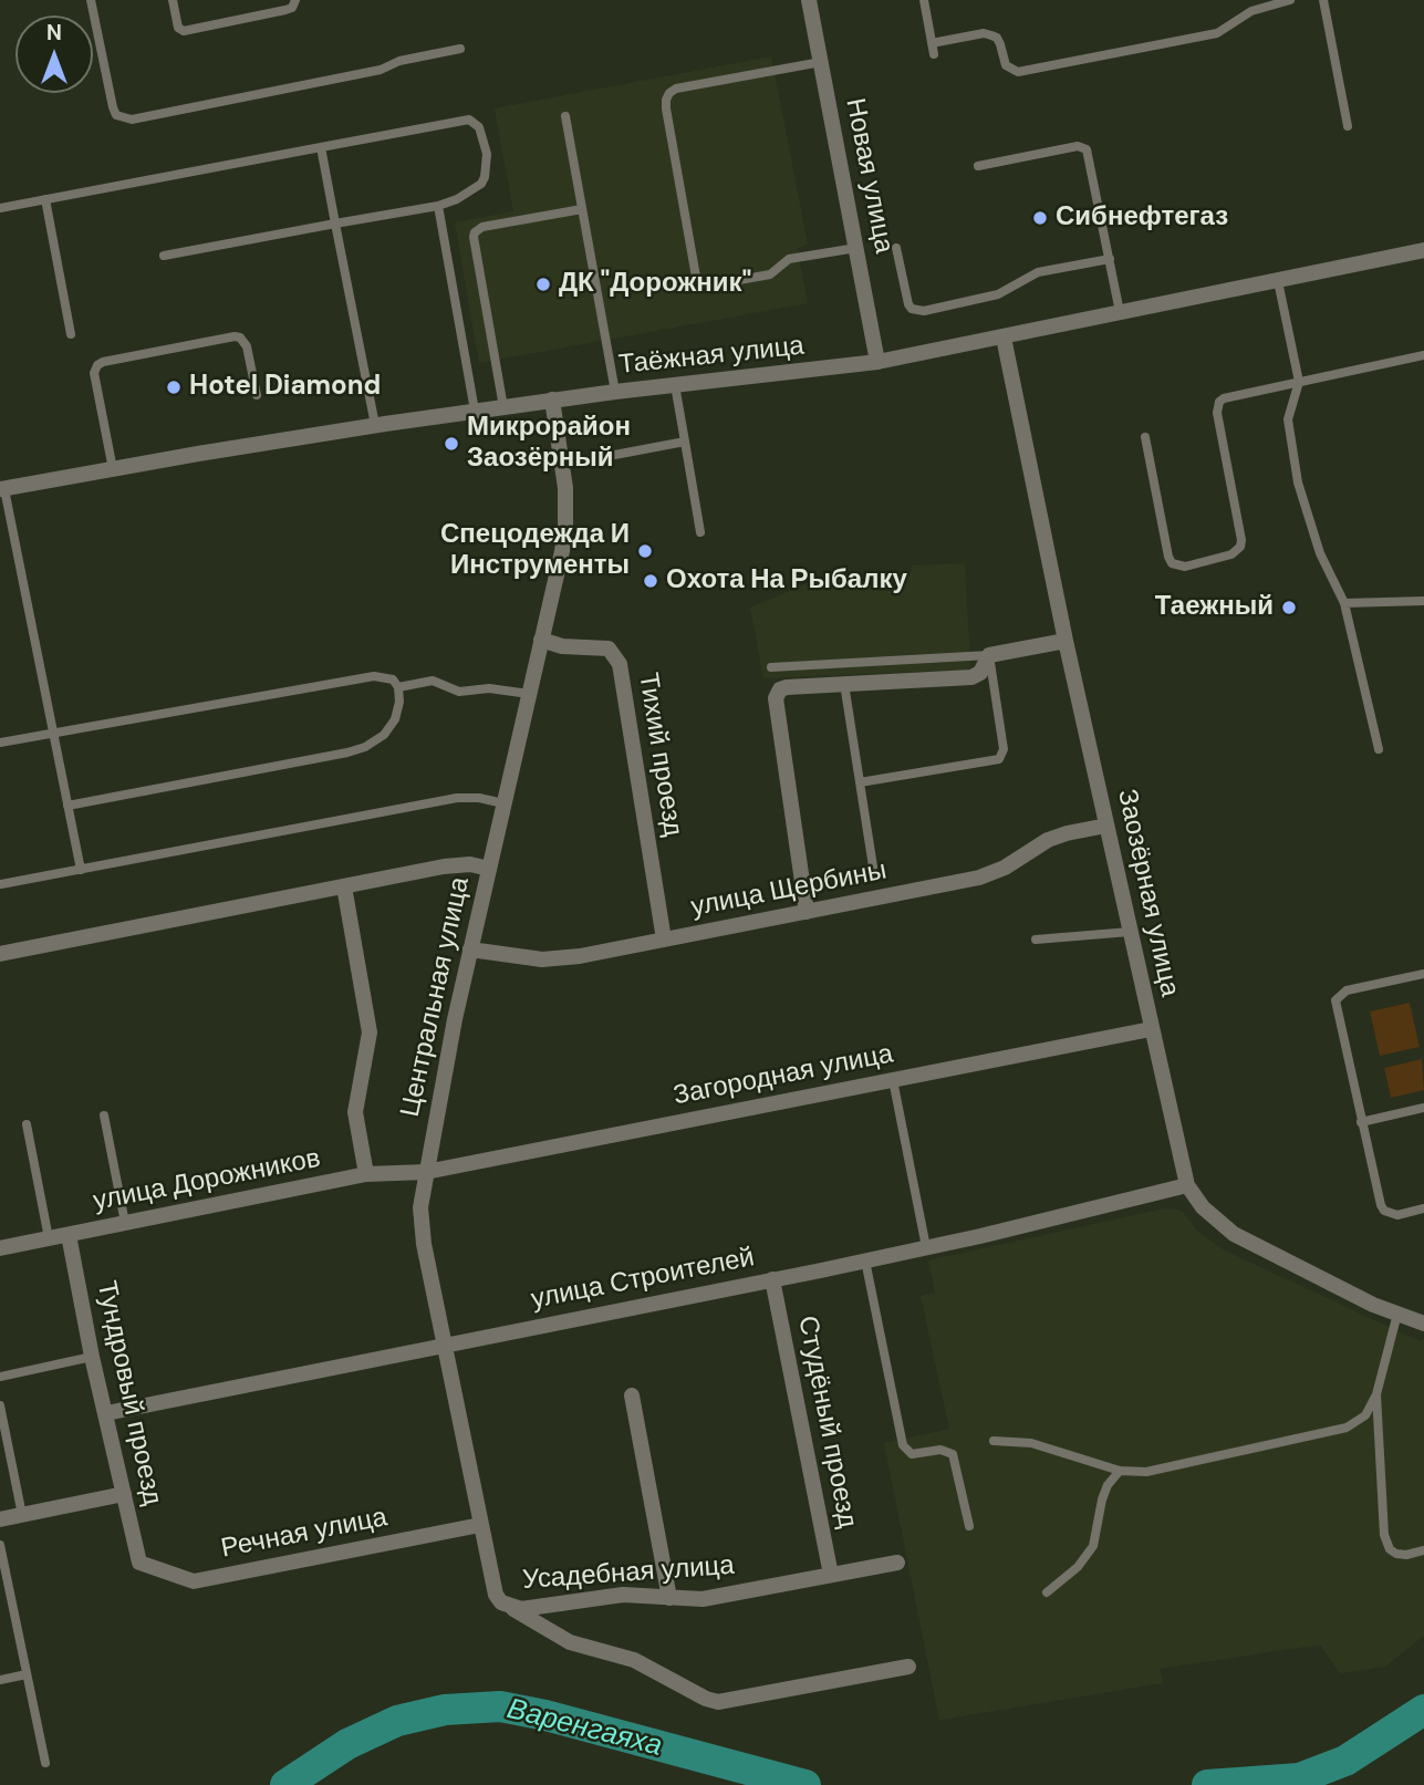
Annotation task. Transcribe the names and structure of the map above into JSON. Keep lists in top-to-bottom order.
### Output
{
  "streets": {
    "street": [
      "Новая улица",
      "Таёжная улица",
      "Тихий проезд",
      "улица Щербины",
      "Заозёрная улица",
      "Центральная улица",
      "Загородная улица",
      "улица Дорожников",
      "улица Строителей",
      "Тундровый проезд",
      "Студёный проезд",
      "Речная улица",
      "Усадебная улица"
    ]
  },
  "crossings": [
    ["Новая улица", "Таёжная улица"],
    ["Таёжная улица", "Заозёрная улица"],
    ["Таёжная улица", "Центральная улица"],
    ["Тихий проезд", "улица Щербины"],
    ["Тихий проезд", "Центральная улица"],
    ["улица Щербины", "Заозёрная улица"],
    ["улица Щербины", "Центральная улица"],
    ["Заозёрная улица", "Загородная улица"],
    ["Заозёрная улица", "улица Строителей"],
    ["Центральная улица", "Загородная улица"],
    ["Центральная улица", "улица Дорожников"],
    ["Центральная улица", "улица Строителей"],
    ["Центральная улица", "Речная улица"],
    ["Центральная улица", "Усадебная улица"],
    ["Загородная улица", "улица Дорожников"],
    ["улица Дорожников", "Тундровый проезд"],
    ["улица Строителей", "Тундровый проезд"],
    ["улица Строителей", "Студёный проезд"],
    ["Тундровый проезд", "Речная улица"],
    ["Студёный проезд", "Усадебная улица"]
  ],
  "water": ["Варенгаяха"],
  "places": [
    "Сибнефтегаз",
    "ДК \"Дорожник\"",
    "Hotel Diamond",
    "Микрорайон Заозёрный",
    "Спецодежда И Инструменты",
    "Охота На Рыбалку",
    "Таежный"
  ],
  "north": "top"
}
